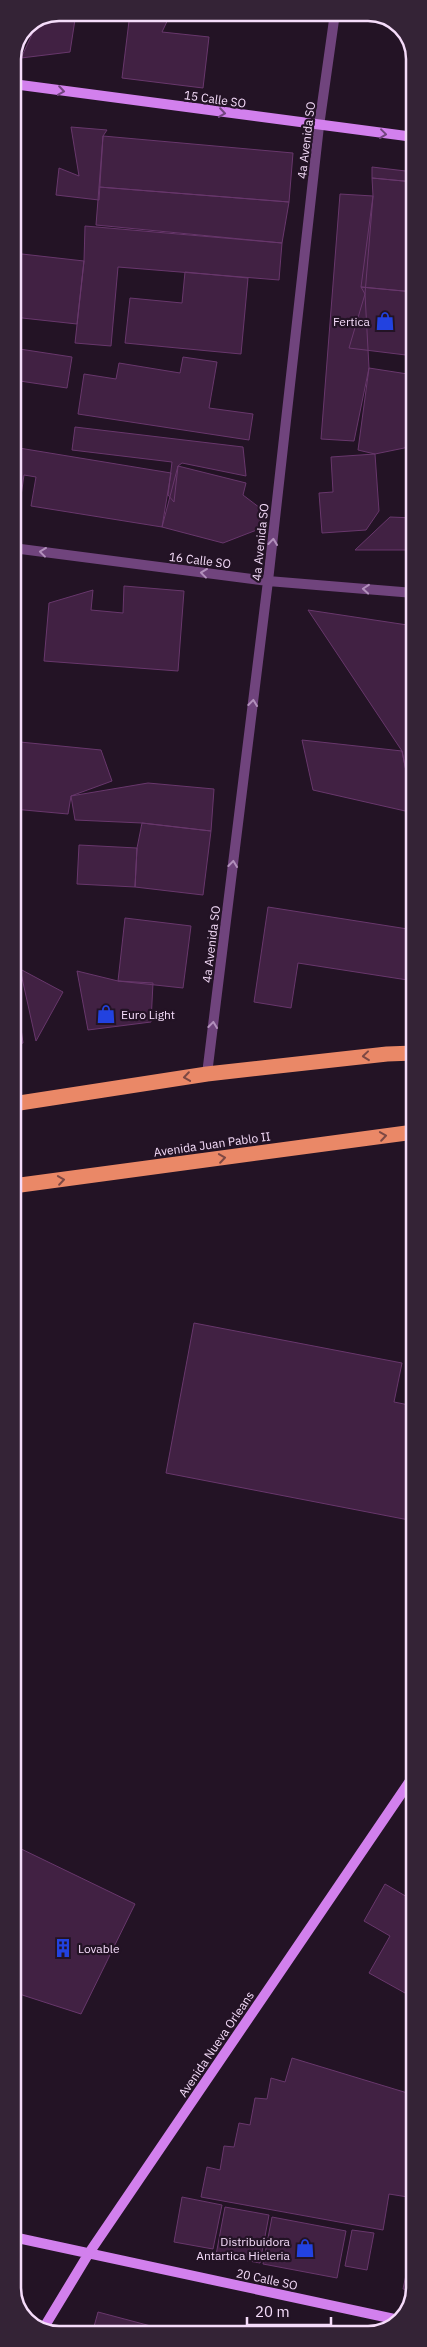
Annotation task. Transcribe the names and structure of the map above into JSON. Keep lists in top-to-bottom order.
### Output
{
  "streets": {
    "highway": ["Avenida Juan Pablo II"],
    "street": [
      "15 Calle SO",
      "4a Avenida SO",
      "16 Calle SO",
      "Avenida Nueva Orleans",
      "20 Calle SO"
    ]
  },
  "crossings": [
    ["15 Calle SO", "4a Avenida SO"],
    ["4a Avenida SO", "16 Calle SO"],
    ["Avenida Nueva Orleans", "20 Calle SO"]
  ],
  "one_way": ["15 Calle SO", "4a Avenida SO", "16 Calle SO"],
  "places": {
    "shop": ["Fertica", "Euro Light", "Distribuidora Antartica Hieleria"],
    "building": ["Lovable"]
  },
  "scale_bar": "20 m"
}
